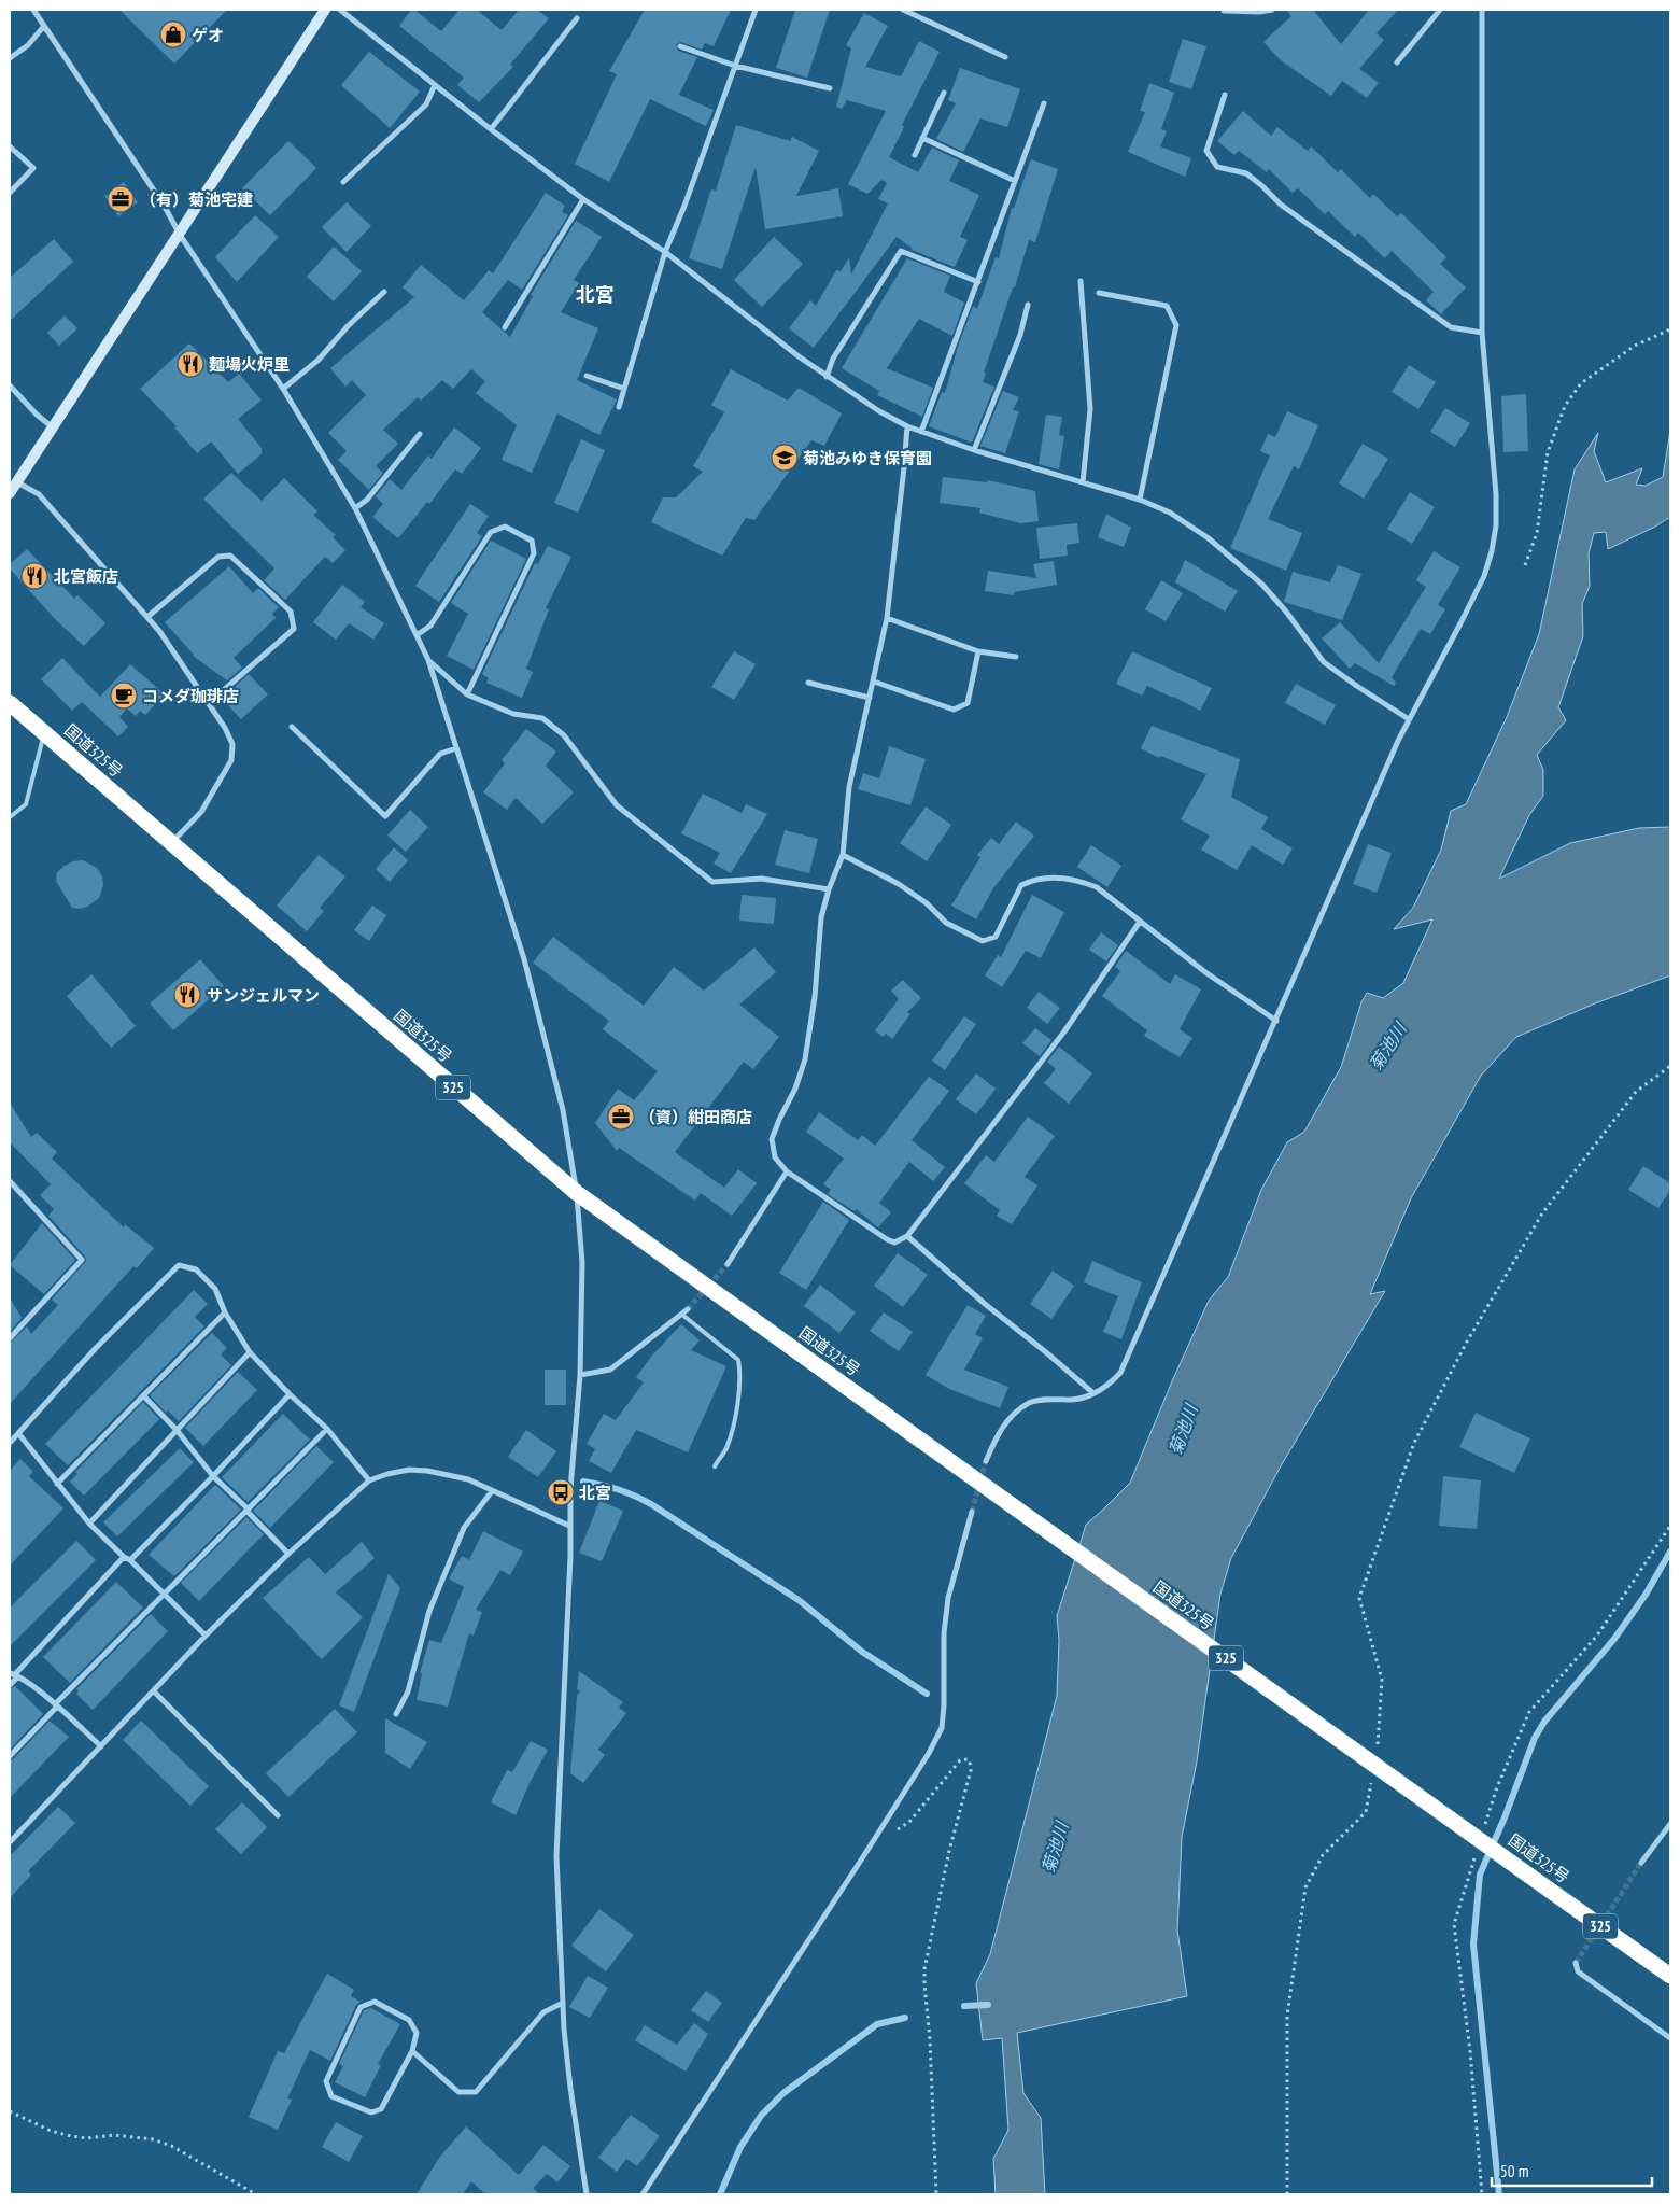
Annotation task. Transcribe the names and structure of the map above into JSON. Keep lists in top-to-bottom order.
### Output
{
  "streets": {
    "highway": ["国道325号", "325"]
  },
  "districts": ["北宮"],
  "water": ["菊池川"],
  "places": {
    "shop": ["ゲオ"],
    "office": ["（有）菊池宅建", "（資）紺田商店"],
    "restaurant": ["麺場火炉里", "北宮飯店", "サンジェルマン"],
    "school or university": ["菊池みゆき保育園"],
    "cafe": ["コメダ珈琲店"],
    "bus stop": ["北宮"]
  },
  "scale_bar": "50 m"
}
